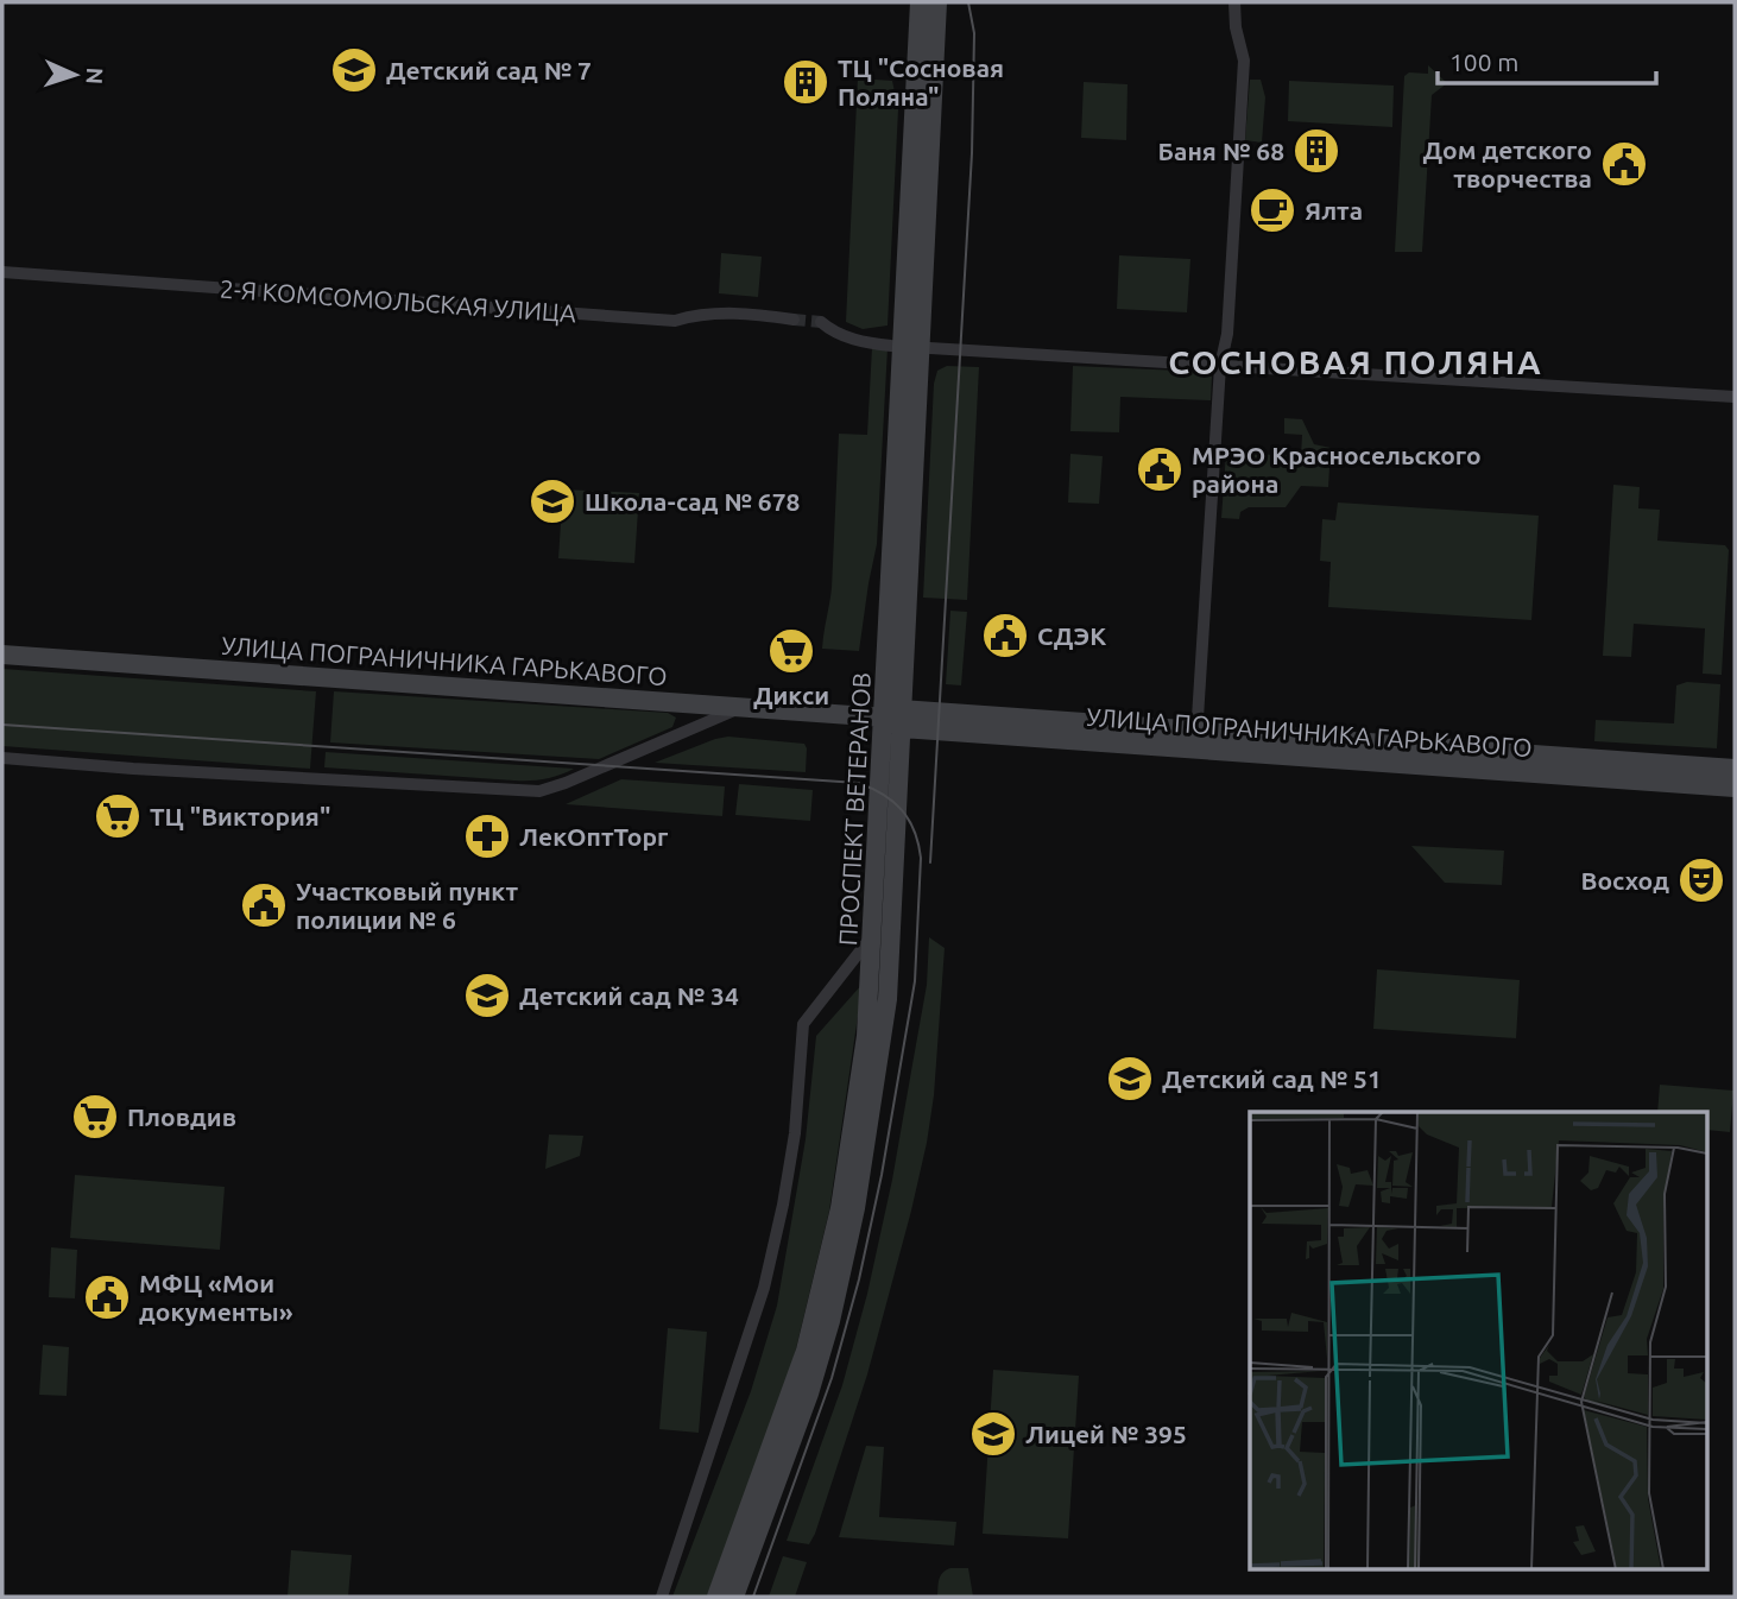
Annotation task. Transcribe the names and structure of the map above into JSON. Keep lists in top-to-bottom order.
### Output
{
  "streets": {
    "main road": ["УЛИЦА ПОГРАНИЧНИКА ГАРЬКАВОГО", "ПРОСПЕКТ ВЕТЕРАНОВ"],
    "street": ["2-Я КОМСОМОЛЬСКАЯ УЛИЦА"]
  },
  "crossings": [
    ["УЛИЦА ПОГРАНИЧНИКА ГАРЬКАВОГО", "ПРОСПЕКТ ВЕТЕРАНОВ"]
  ],
  "districts": ["СОСНОВАЯ ПОЛЯНА"],
  "places": {
    "school or university": [
      "Детский сад № 7",
      "Школа-сад № 678",
      "Детский сад № 34",
      "Детский сад № 51",
      "Лицей № 395"
    ],
    "building": ["ТЦ \"Сосновая Поляна\"", "Баня № 68"],
    "public building": [
      "Дом детского творчества",
      "МРЭО Красносельского района",
      "СДЭК",
      "Участковый пункт полиции № 6",
      "МФЦ «Мои документы»"
    ],
    "cafe": ["Ялта"],
    "supermarket": ["Дикси", "ТЦ \"Виктория\"", "Пловдив"],
    "pharmacy": ["ЛекОптТорг"],
    "theatre": ["Восход"]
  },
  "scale_bar": "100 m",
  "north": "right"
}
